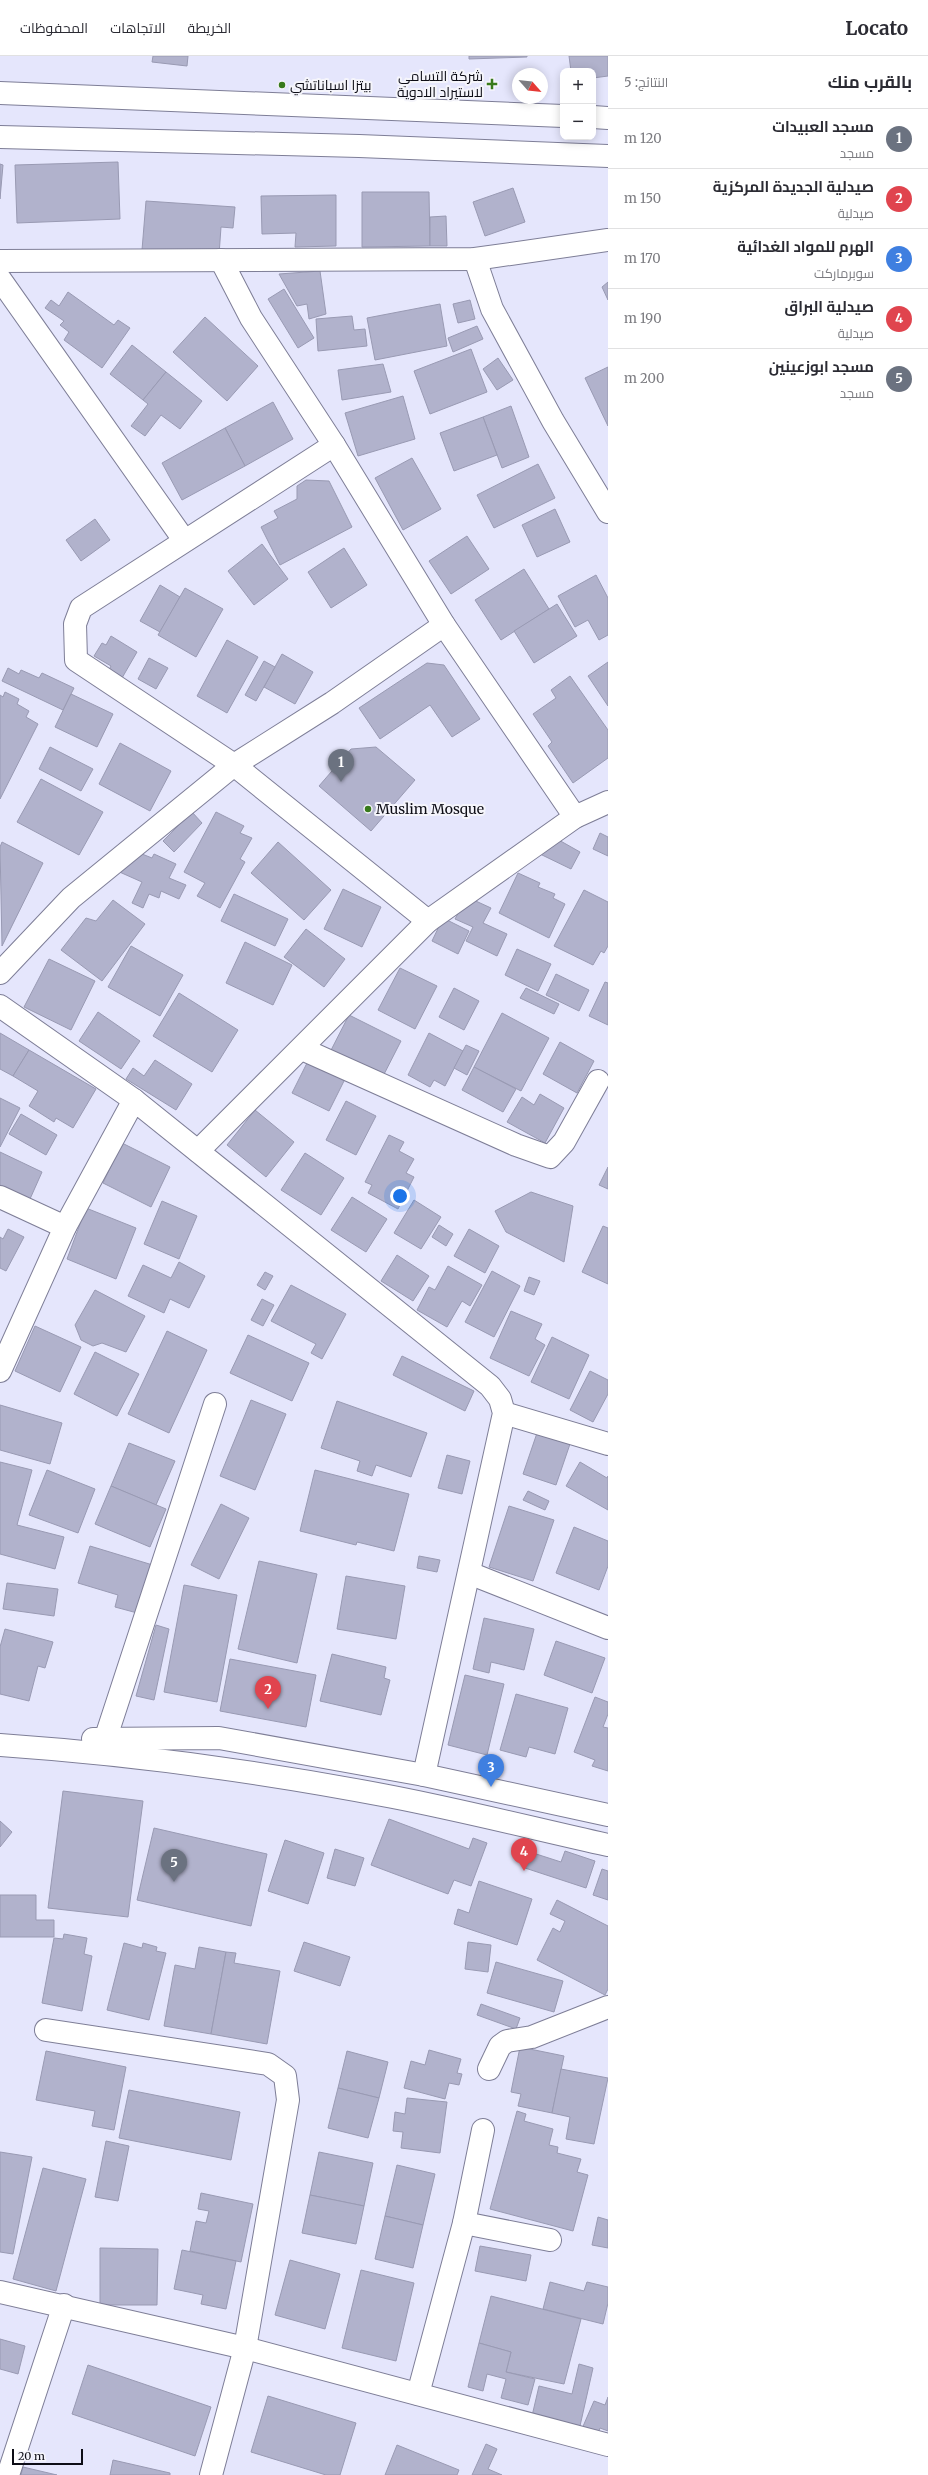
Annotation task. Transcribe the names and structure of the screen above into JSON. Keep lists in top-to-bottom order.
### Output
{
  "places": {
    "health": ["شركة التسامي لاستيراد الادوية"],
    "other": ["بيتزا اسباناتشي", "Muslim Mosque"]
  },
  "scale_bar": "20 m",
  "north": "bottom right",
  "page": {
    "header": "Locato",
    "nav": ["الخريطة", "الاتجاهات", "المحفوظات"],
    "heading": ["بالقرب منك", "النتائج: 5"],
    "map_buttons": ["+", "−"],
    "list": [
      {
        "mark": "1",
        "name": "مسجد العبيدات",
        "note": "مسجد",
        "value": "120 m"
      },
      {
        "mark": "2",
        "name": "صيدلية الجديدة المركزية",
        "note": "صيدلية",
        "value": "150 m"
      },
      {
        "mark": "3",
        "name": "الهرم للمواد الغدائية",
        "note": "سوبرماركت",
        "value": "170 m"
      },
      {
        "mark": "4",
        "name": "صيدلية البراق",
        "note": "صيدلية",
        "value": "190 m"
      },
      {
        "mark": "5",
        "name": "مسجد ابوزعينين",
        "note": "مسجد",
        "value": "200 m"
      }
    ],
    "pins": [
      "1",
      "2",
      "3",
      "4",
      "5"
    ],
    "scale": "20 m"
  }
}
